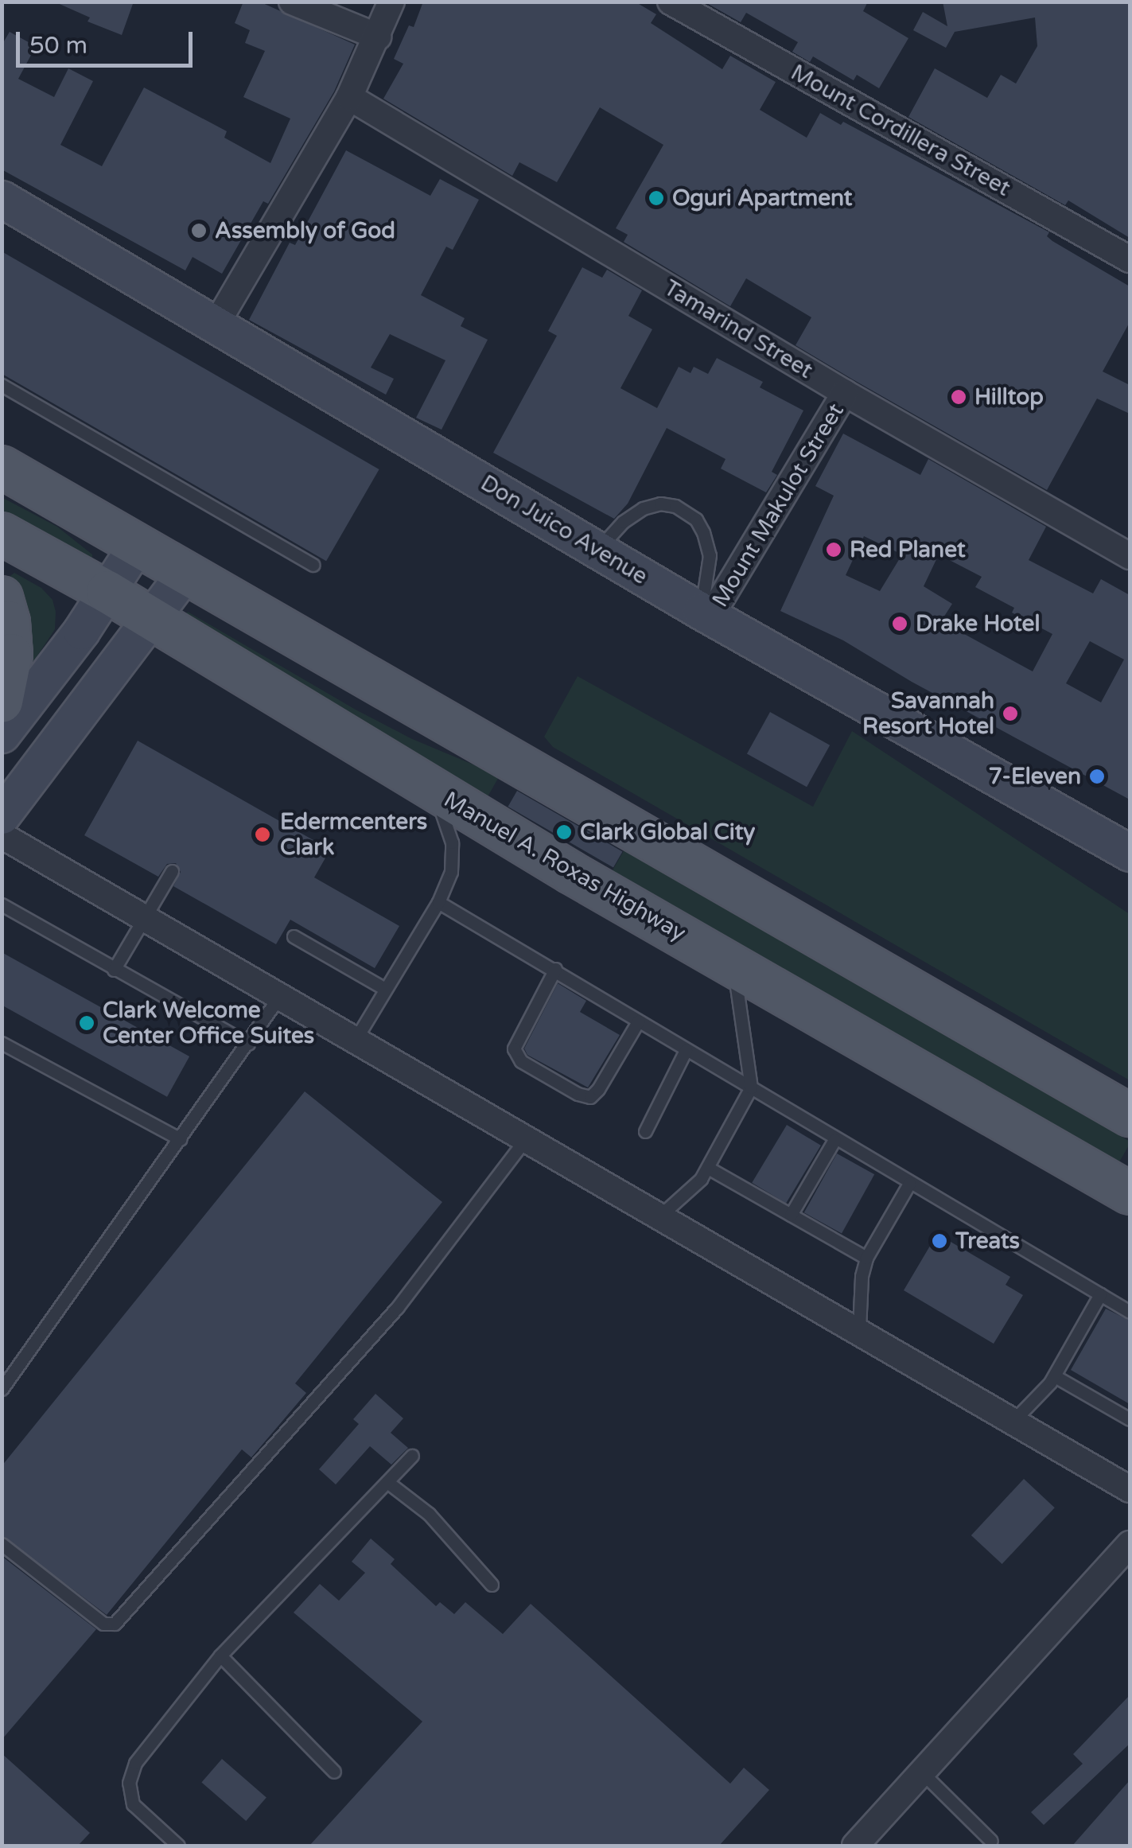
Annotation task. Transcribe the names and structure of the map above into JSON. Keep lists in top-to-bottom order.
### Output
{
  "streets": {
    "main road": ["Don Juico Avenue", "Manuel A. Roxas Highway"],
    "street": ["Mount Cordillera Street", "Tamarind Street", "Mount Makulot Street"]
  },
  "crossings": [
    ["Tamarind Street", "Mount Makulot Street"],
    ["Mount Makulot Street", "Don Juico Avenue"]
  ],
  "places": [
    "Oguri Apartment",
    "Assembly of God",
    "Hilltop",
    "Red Planet",
    "Drake Hotel",
    "Savannah Resort Hotel",
    "7-Eleven",
    "Clark Global City",
    "Edermcenters Clark",
    "Clark Welcome Center Office Suites",
    "Treats"
  ],
  "scale_bar": "50 m"
}
